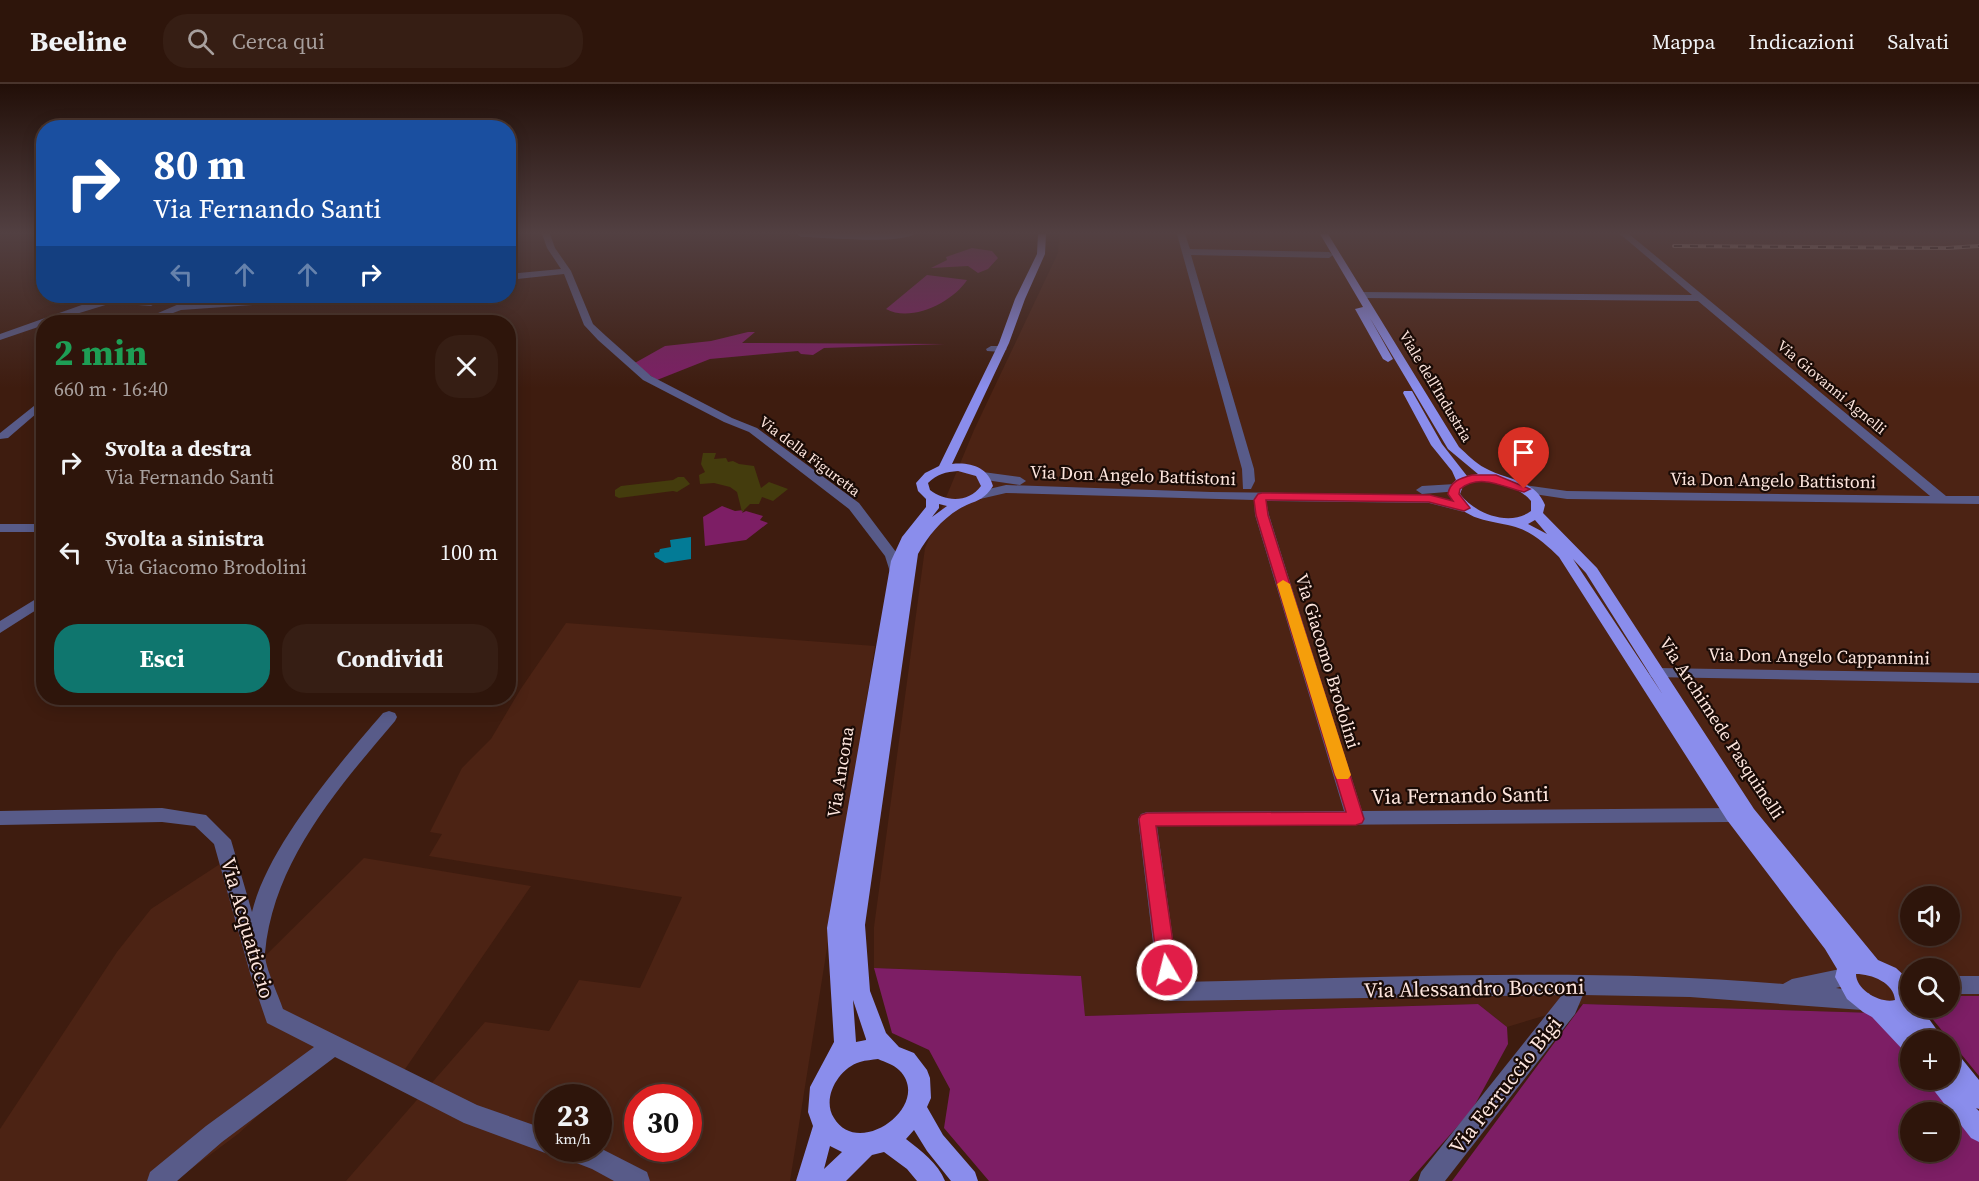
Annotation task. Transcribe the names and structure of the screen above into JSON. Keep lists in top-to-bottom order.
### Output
{
  "streets": {
    "main road": [
      "Viale dell'Industria",
      "Via Don Angelo Battistoni",
      "Via Archimede Pasquinelli",
      "Via Ancona"
    ],
    "street": [
      "Via Giovanni Agnelli",
      "Via della Figuretta",
      "Via Don Angelo Cappannini",
      "Via Giacomo Brodolini",
      "Via Fernando Santi",
      "Via Acquaticcio",
      "Via Alessandro Bocconi",
      "Via Ferruccio Bigi"
    ]
  },
  "crossings": [
    ["Viale dell'Industria", "Via Don Angelo Battistoni"],
    ["Via Giovanni Agnelli", "Via Don Angelo Battistoni"],
    ["Via della Figuretta", "Via Ancona"],
    ["Via Don Angelo Battistoni", "Via Giacomo Brodolini"],
    ["Via Don Angelo Battistoni", "Via Archimede Pasquinelli"],
    ["Via Don Angelo Battistoni", "Via Ancona"],
    ["Via Don Angelo Cappannini", "Via Archimede Pasquinelli"],
    ["Via Giacomo Brodolini", "Via Fernando Santi"],
    ["Via Archimede Pasquinelli", "Via Fernando Santi"],
    ["Via Archimede Pasquinelli", "Via Alessandro Bocconi"],
    ["Via Fernando Santi", "Via Alessandro Bocconi"],
    ["Via Alessandro Bocconi", "Via Ferruccio Bigi"]
  ],
  "page": {
    "header": "Beeline",
    "search": "Cerca qui",
    "nav": ["Mappa", "Indicazioni", "Salvati"],
    "turn": ["80 m", "Via Fernando Santi"],
    "heading": ["2 min", "660 m · 16:40"],
    "list": [
      {
        "name": "Svolta a destra",
        "note": "Via Fernando Santi",
        "value": "80 m"
      },
      {
        "name": "Svolta a sinistra",
        "note": "Via Giacomo Brodolini",
        "value": "100 m"
      }
    ],
    "buttons": ["Esci", "Condividi"],
    "map_buttons": ["+", "−"],
    "speed": "23 km/h",
    "limit": "30"
  }
}
